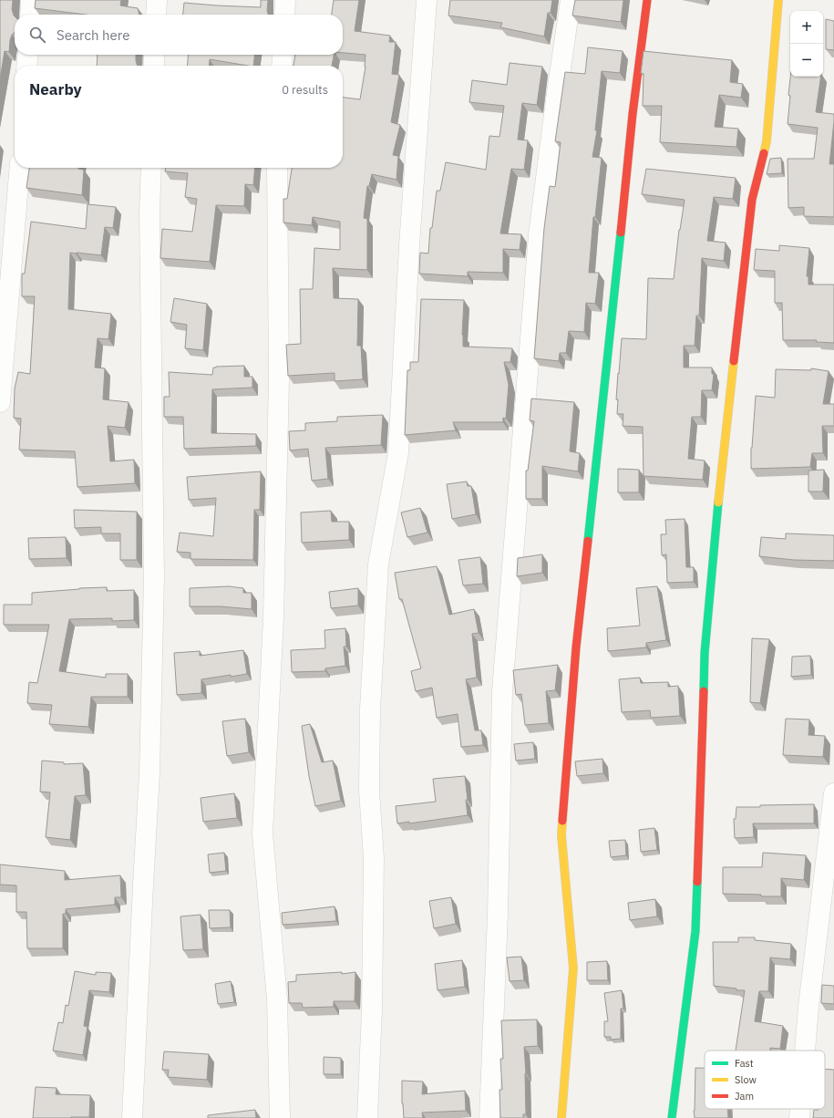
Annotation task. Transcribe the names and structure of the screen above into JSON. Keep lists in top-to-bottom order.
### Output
{
  "legend": ["Fast", "Slow", "Jam"],
  "page": {
    "map_buttons": ["+", "−"],
    "search": "Search here",
    "heading": ["Nearby", "0 results"]
  }
}
